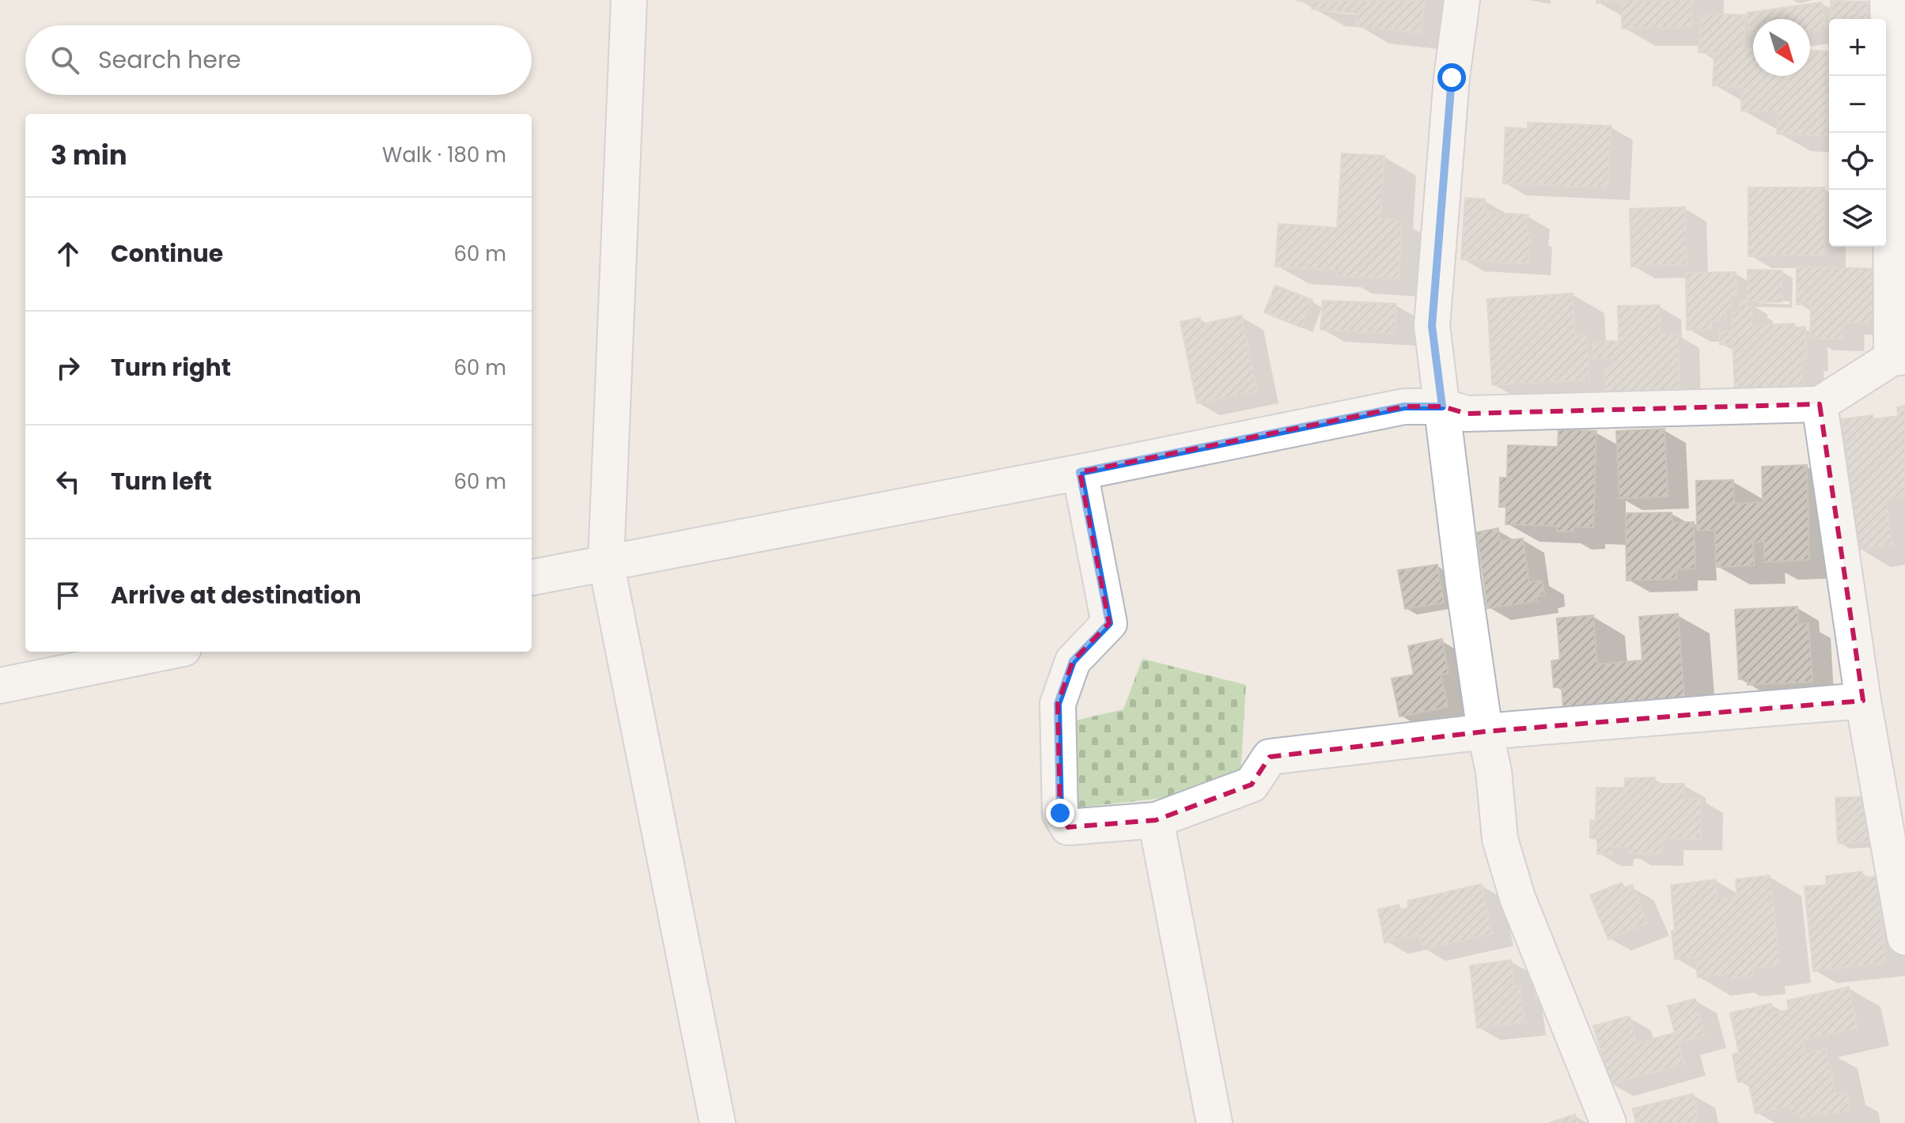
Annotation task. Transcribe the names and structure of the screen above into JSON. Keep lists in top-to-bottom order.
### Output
{
  "north": "bottom right",
  "page": {
    "map_buttons": ["+", "−"],
    "search": "Search here",
    "heading": ["3 min", "Walk · 180 m"],
    "list": [
      ["Continue", "60 m"],
      ["Turn right", "60 m"],
      ["Turn left", "60 m"],
      "Arrive at destination"
    ]
  }
}
